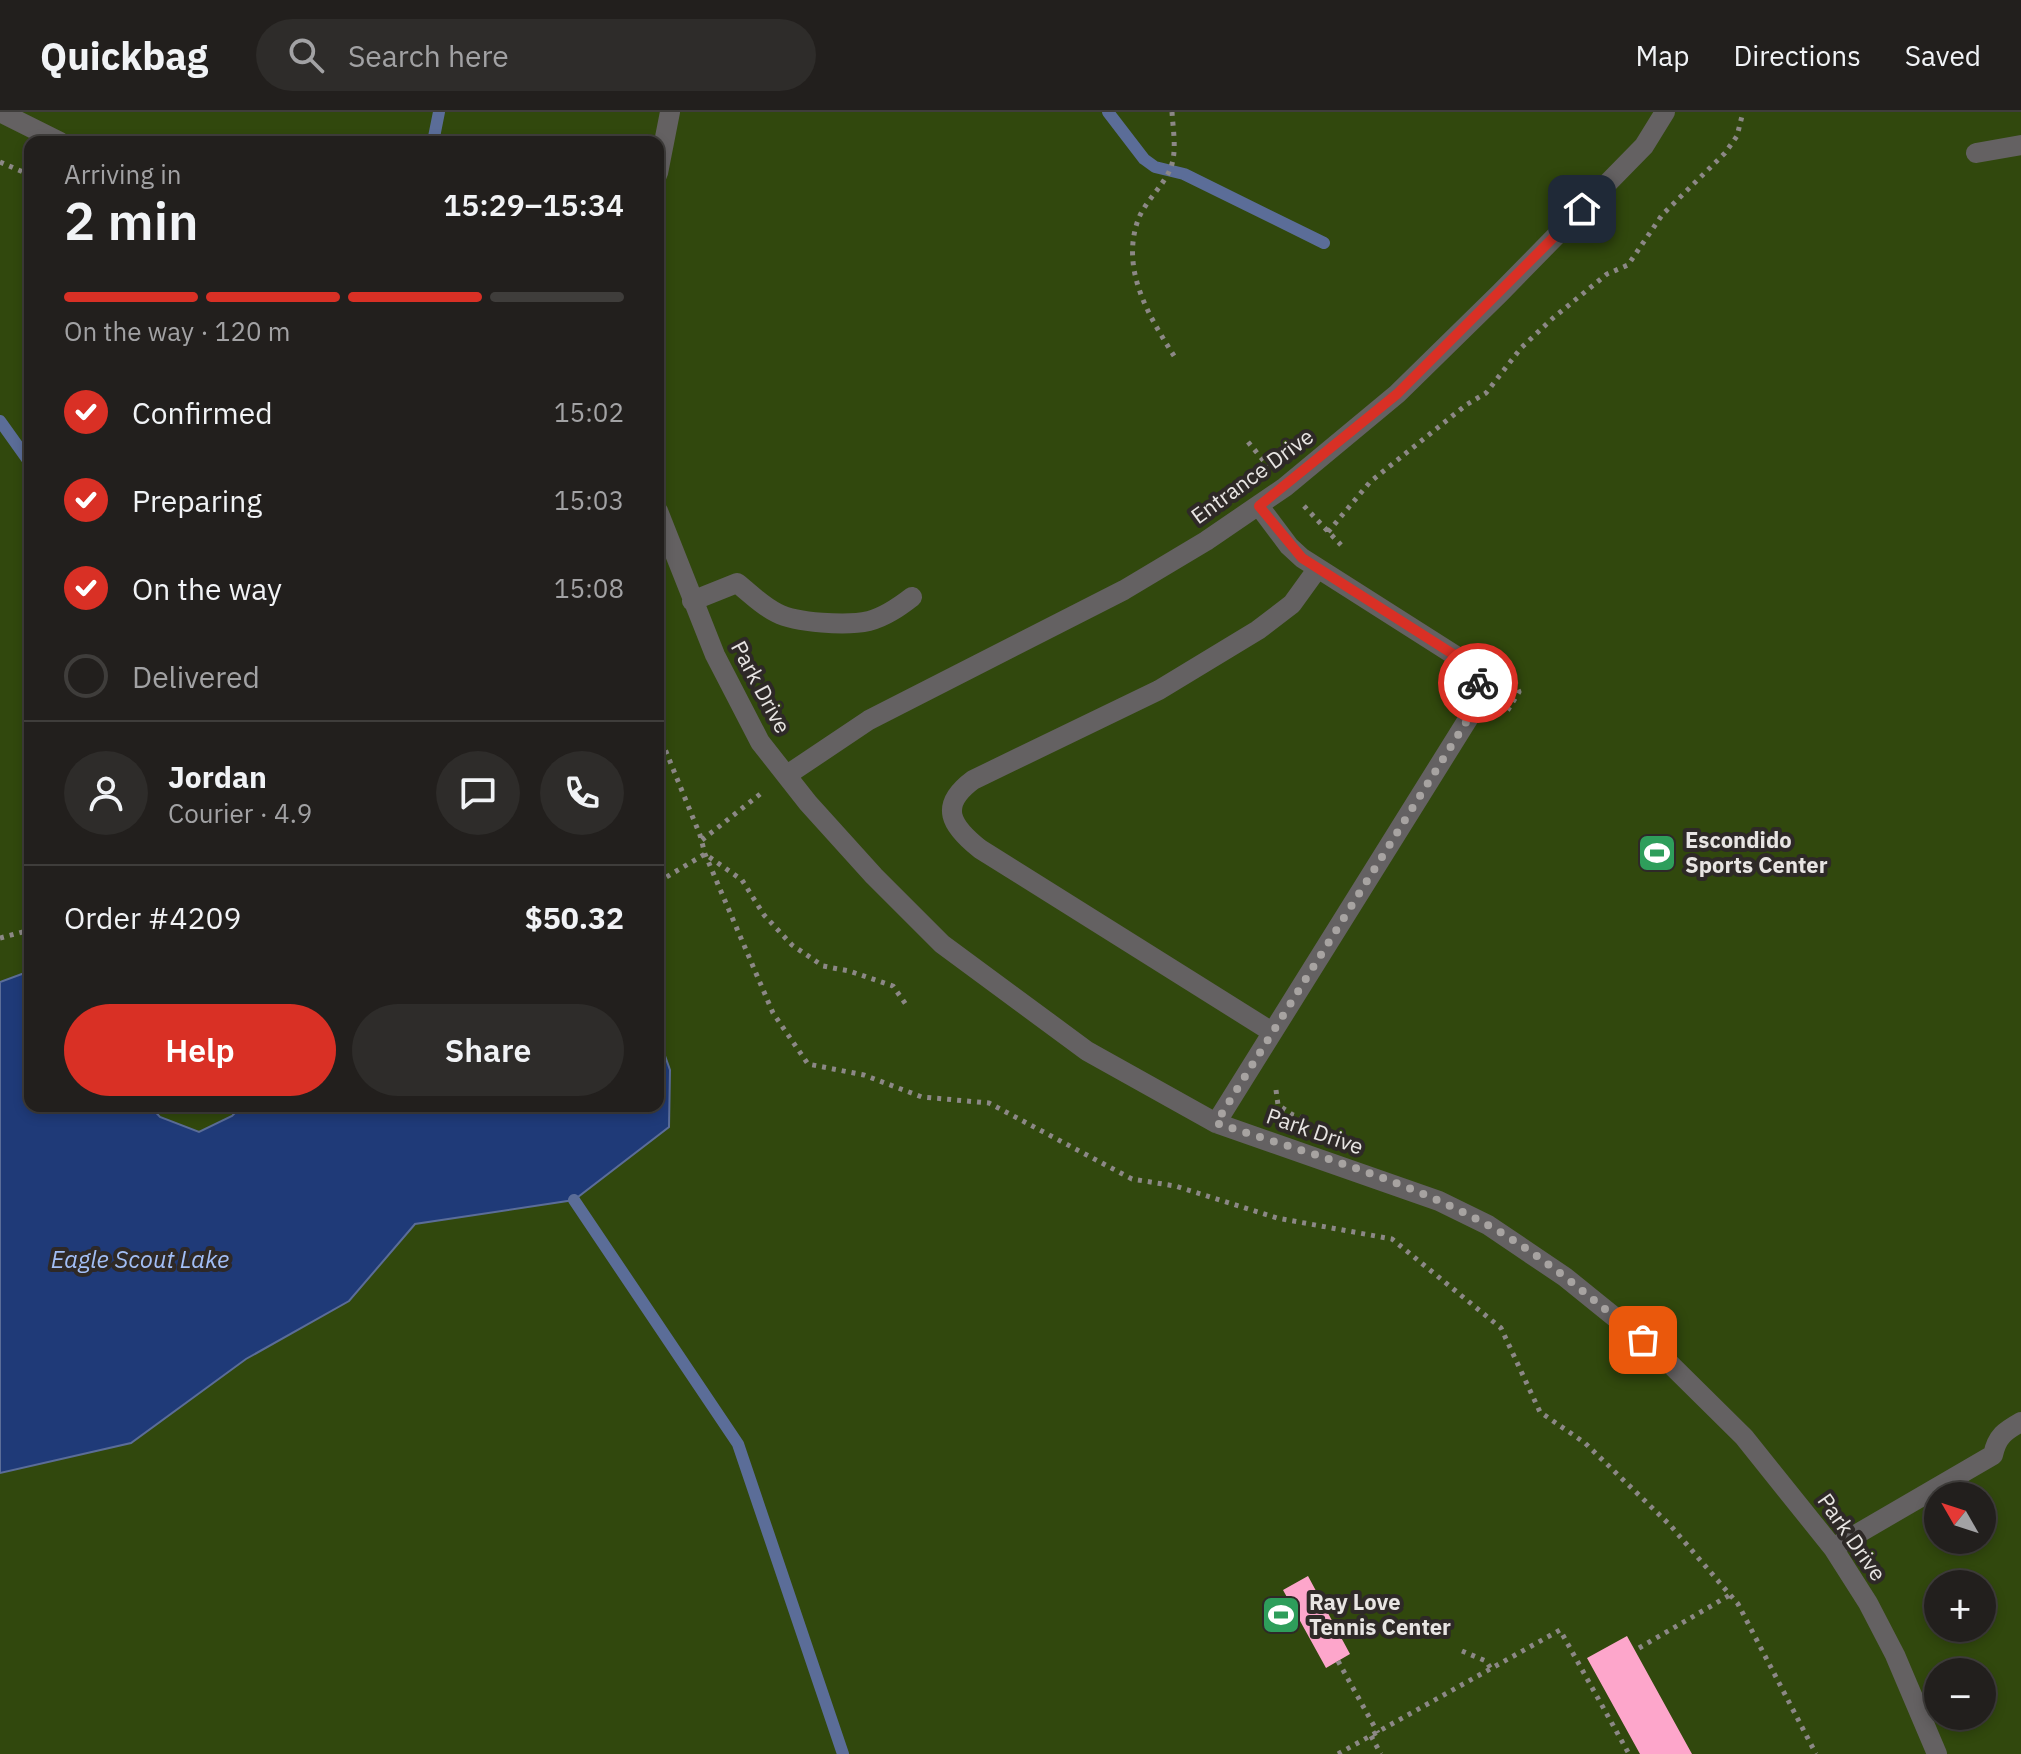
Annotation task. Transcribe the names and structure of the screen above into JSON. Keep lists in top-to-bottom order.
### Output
{
  "streets": {
    "street": ["Entrance Drive", "Park Drive"]
  },
  "crossings": [
    ["Entrance Drive", "Park Drive"]
  ],
  "water": ["Eagle Scout Lake"],
  "places": {
    "sports": ["Escondido Sports Center", "Ray Love Tennis Center"]
  },
  "north": "top left",
  "page": {
    "header": "Quickbag",
    "search": "Search here",
    "nav": ["Map", "Directions", "Saved"],
    "heading": ["2 min", "Arriving in", "15:29–15:34"],
    "panel": [
      "Jordan",
      "Courier · 4.9",
      "Order #4209",
      "$50.32"
    ],
    "bar": "On the way · 120 m",
    "list": [
      ["Confirmed", "15:02"],
      ["Preparing", "15:03"],
      ["On the way", "15:08"],
      "Delivered"
    ],
    "buttons": ["Help", "Share"],
    "map_buttons": ["+", "−"]
  }
}
